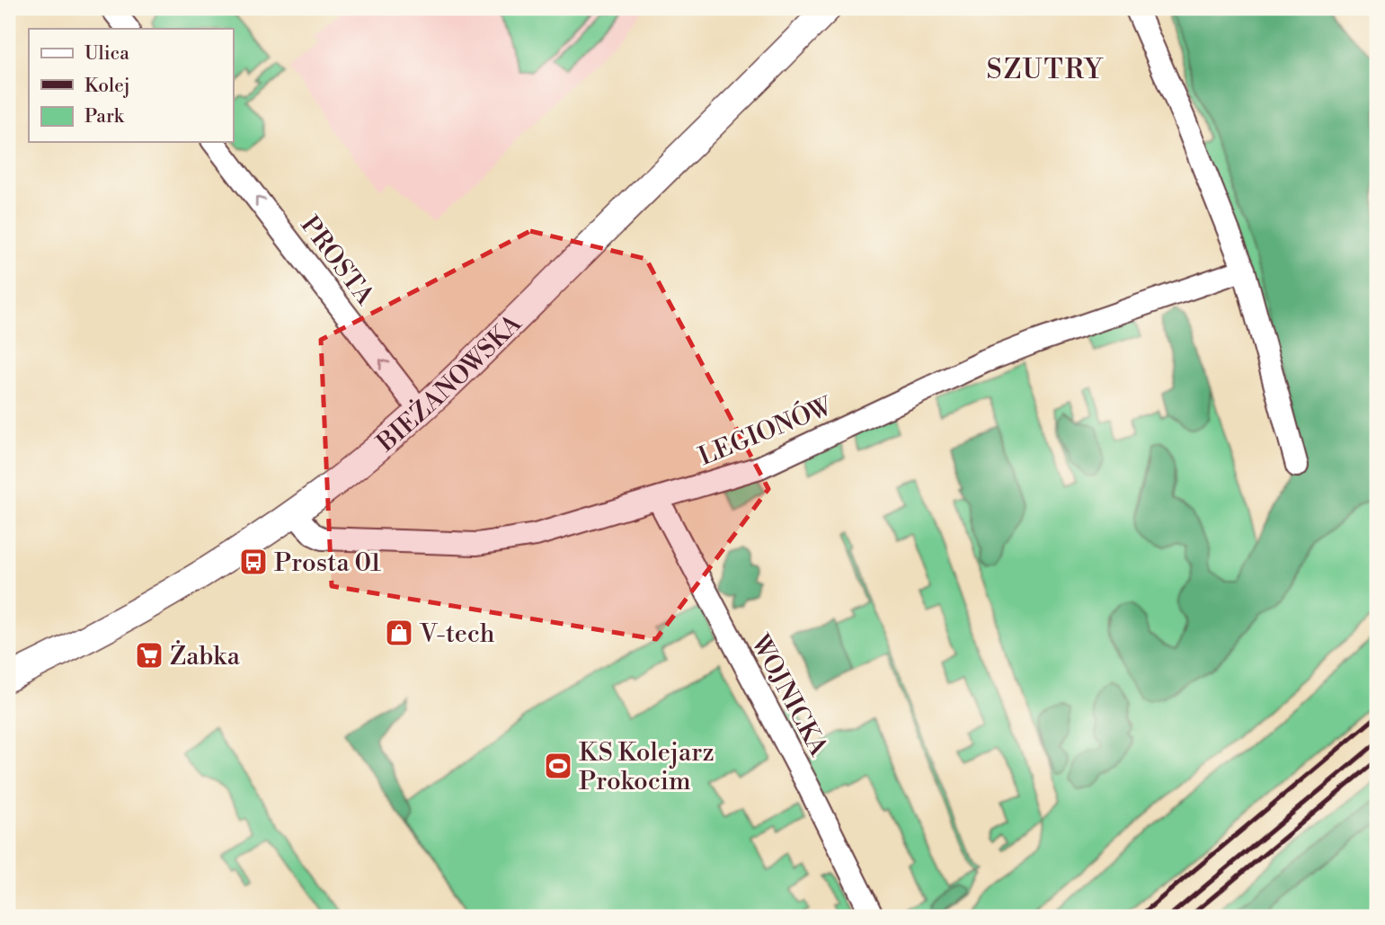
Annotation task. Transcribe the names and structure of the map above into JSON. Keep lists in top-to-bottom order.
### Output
{
  "streets": {
    "street": [
      "PROSTA",
      "BIEŻANOWSKA",
      "LEGIONÓW",
      "WOJNICKA"
    ]
  },
  "crossings": [
    ["PROSTA", "BIEŻANOWSKA"],
    ["BIEŻANOWSKA", "LEGIONÓW"],
    ["LEGIONÓW", "WOJNICKA"]
  ],
  "one_way": ["PROSTA"],
  "districts": ["SZUTRY"],
  "places": {
    "bus stop": ["Prosta 01"],
    "shop": ["V-tech"],
    "supermarket": ["Żabka"],
    "sports": ["KS Kolejarz Prokocim"]
  },
  "legend": ["Ulica", "Kolej", "Park"]
}
